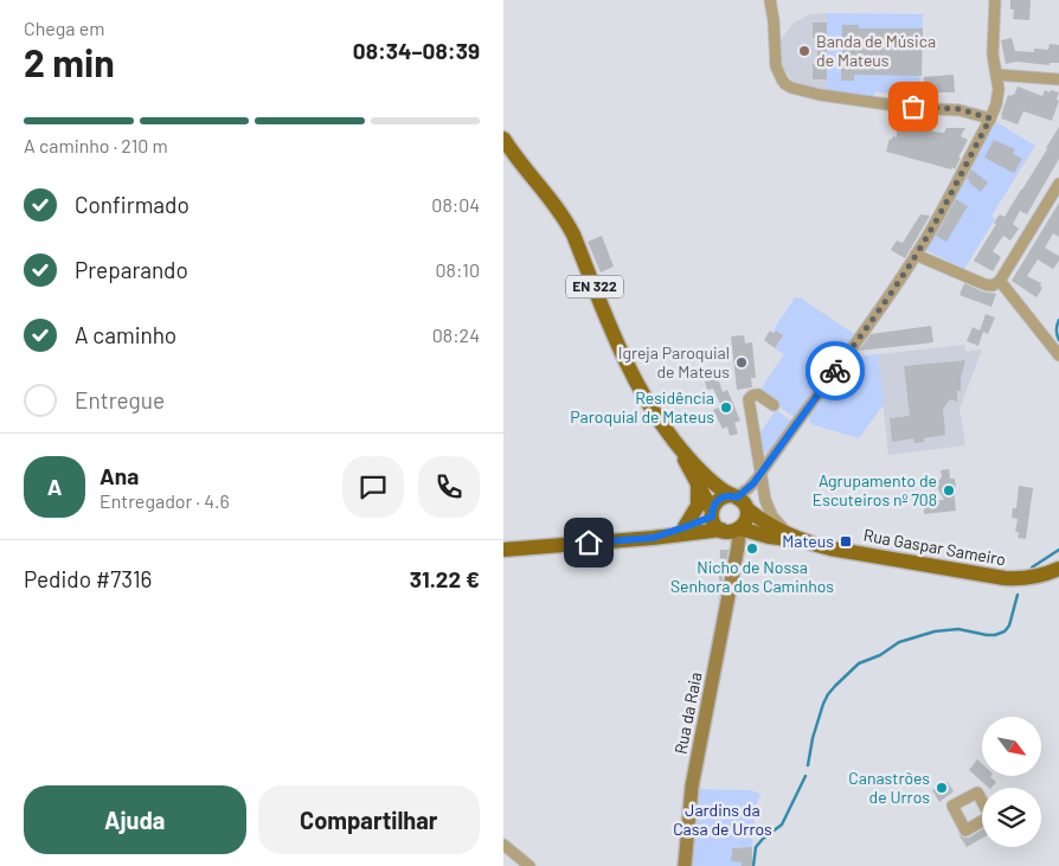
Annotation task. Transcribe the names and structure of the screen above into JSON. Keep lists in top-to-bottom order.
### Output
{
  "streets": {
    "main road": ["EN 322", "Rua Gaspar Sameiro", "Rua da Raia"]
  },
  "crossings": [
    ["EN 322", "Rua da Raia"]
  ],
  "parks": ["Jardins da Casa de Urros"],
  "places": {
    "other": [
      "Banda de Música de Mateus",
      "Igreja Paroquial de Mateus",
      "Residência Paroquial de Mateus",
      "Agrupamento de Escuteiros nº 708",
      "Nicho de Nossa Senhora dos Caminhos",
      "Canastrões de Urros"
    ],
    "transit": ["Mateus"]
  },
  "north": "bottom right",
  "page": {
    "heading": ["2 min", "Chega em", "08:34–08:39"],
    "panel": [
      "Ana",
      "Entregador · 4.6",
      "Pedido #7316",
      "31.22 €"
    ],
    "bar": "A caminho · 210 m",
    "list": [
      ["Confirmado", "08:04"],
      ["Preparando", "08:10"],
      ["A caminho", "08:24"],
      "Entregue"
    ],
    "round": "A",
    "buttons": ["Ajuda", "Compartilhar"]
  }
}
